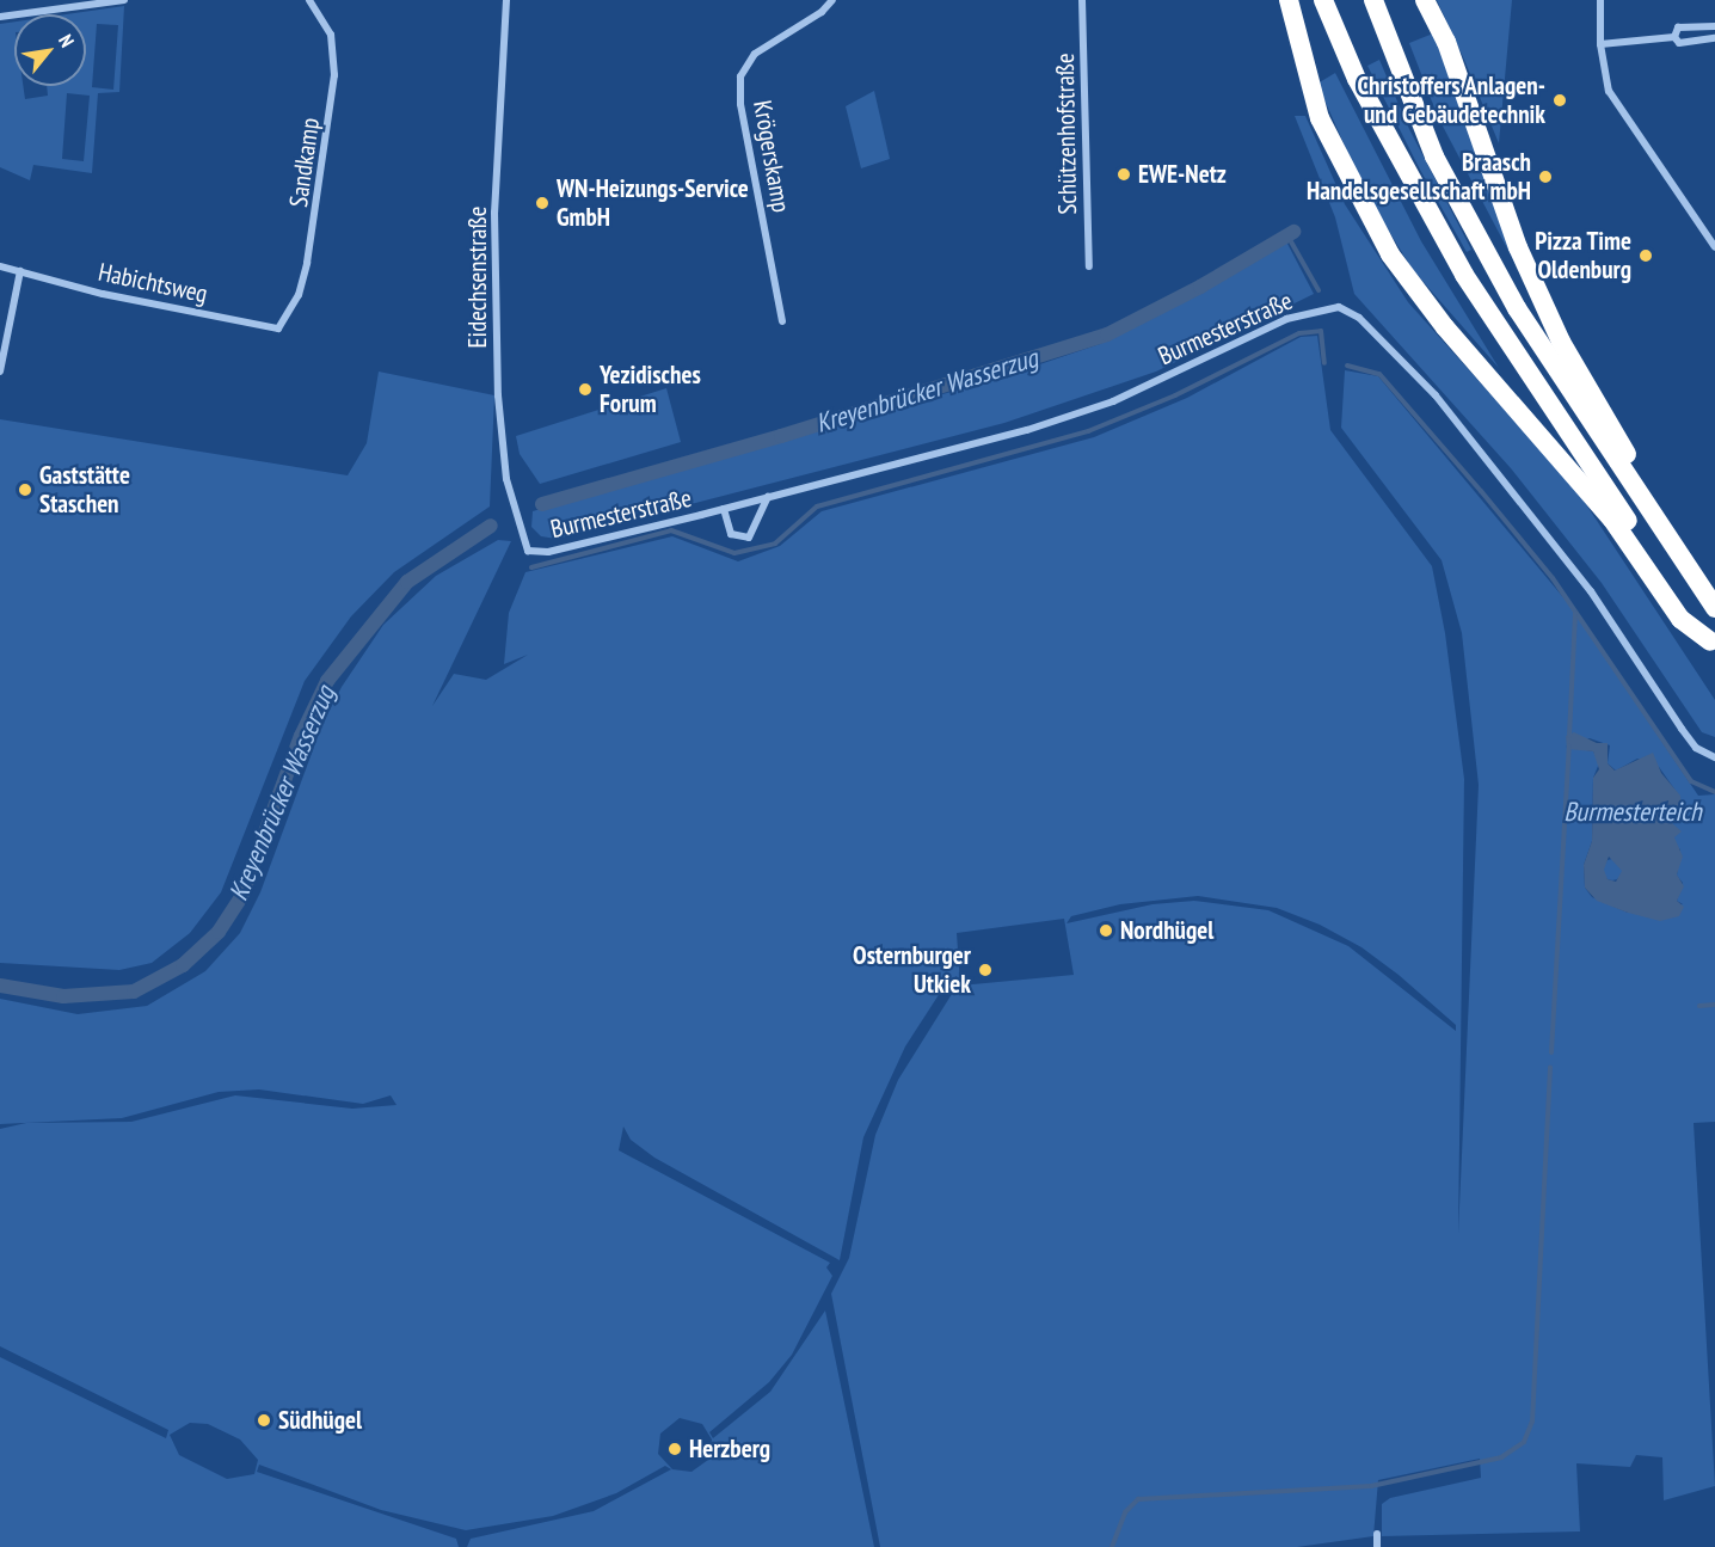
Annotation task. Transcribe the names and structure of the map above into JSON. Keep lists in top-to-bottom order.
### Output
{
  "streets": {
    "street": [
      "Schützenhofstraße",
      "Krögerskamp",
      "Sandkamp",
      "Eidechsenstraße",
      "Habichtsweg",
      "Burmesterstraße"
    ]
  },
  "crossings": [
    ["Sandkamp", "Habichtsweg"],
    ["Eidechsenstraße", "Burmesterstraße"]
  ],
  "water": ["Kreyenbrücker Wasserzug", "Burmesterteich"],
  "places": [
    "Christoffers Anlagen- und Gebäudetechnik",
    "EWE-Netz",
    "Braasch Handelsgesellschaft mbH",
    "WN-Heizungs-Service GmbH",
    "Pizza Time Oldenburg",
    "Yezidisches Forum",
    "Gaststätte Staschen",
    "Nordhügel",
    "Osternburger Utkiek",
    "Südhügel",
    "Herzberg"
  ],
  "north": "top right"
}
